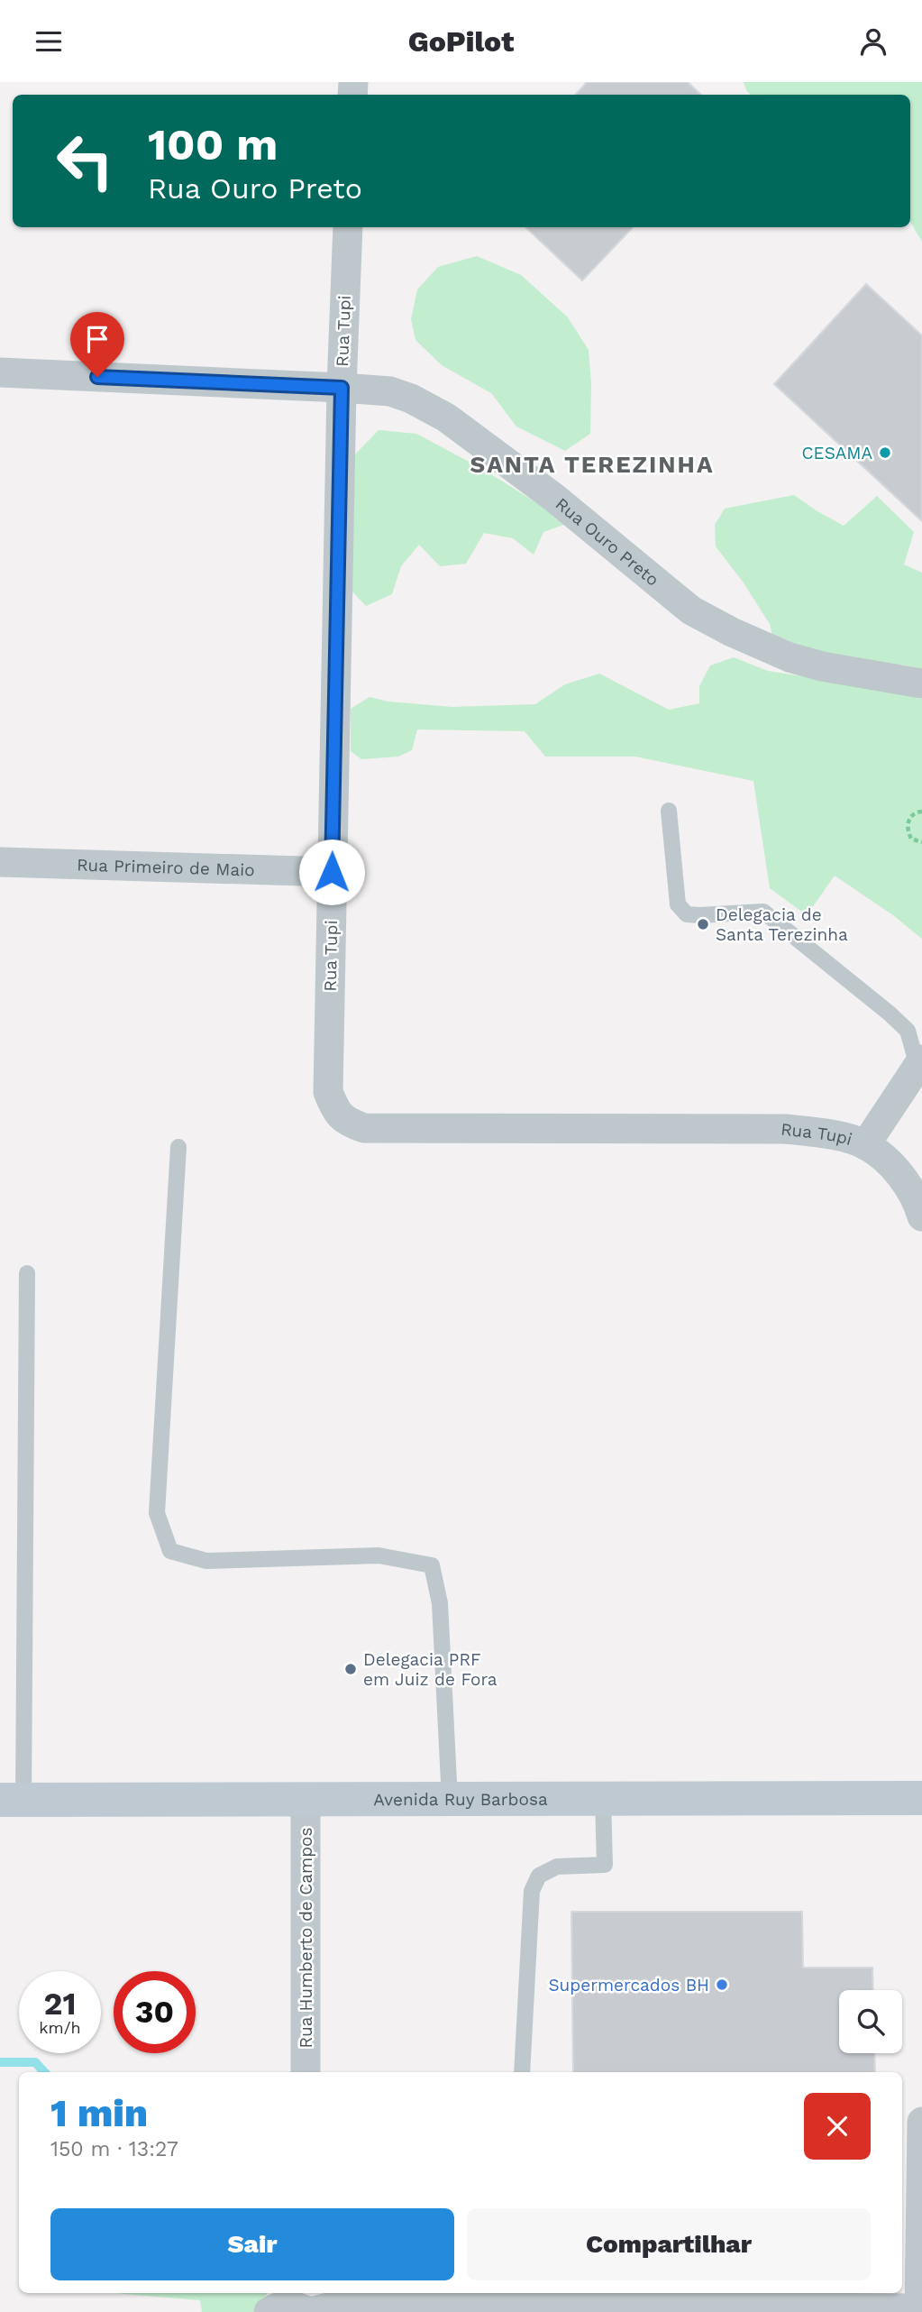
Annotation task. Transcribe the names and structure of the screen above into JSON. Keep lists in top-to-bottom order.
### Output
{
  "streets": {
    "main road": ["Avenida Ruy Barbosa"],
    "street": [
      "Rua Tupi",
      "Rua Ouro Preto",
      "Rua Primeiro de Maio",
      "Rua Humberto de Campos"
    ]
  },
  "crossings": [
    ["Rua Tupi", "Rua Ouro Preto"],
    ["Rua Tupi", "Rua Primeiro de Maio"],
    ["Avenida Ruy Barbosa", "Rua Humberto de Campos"]
  ],
  "districts": ["SANTA TEREZINHA"],
  "places": [
    "CESAMA",
    "Delegacia de Santa Terezinha",
    "Delegacia PRF em Juiz de Fora",
    "Supermercados BH"
  ],
  "page": {
    "header": "GoPilot",
    "turn": ["100 m", "Rua Ouro Preto"],
    "speed": "21 km/h",
    "limit": "30",
    "heading": ["1 min", "150 m · 13:27"],
    "buttons": ["Sair", "Compartilhar"]
  }
}
